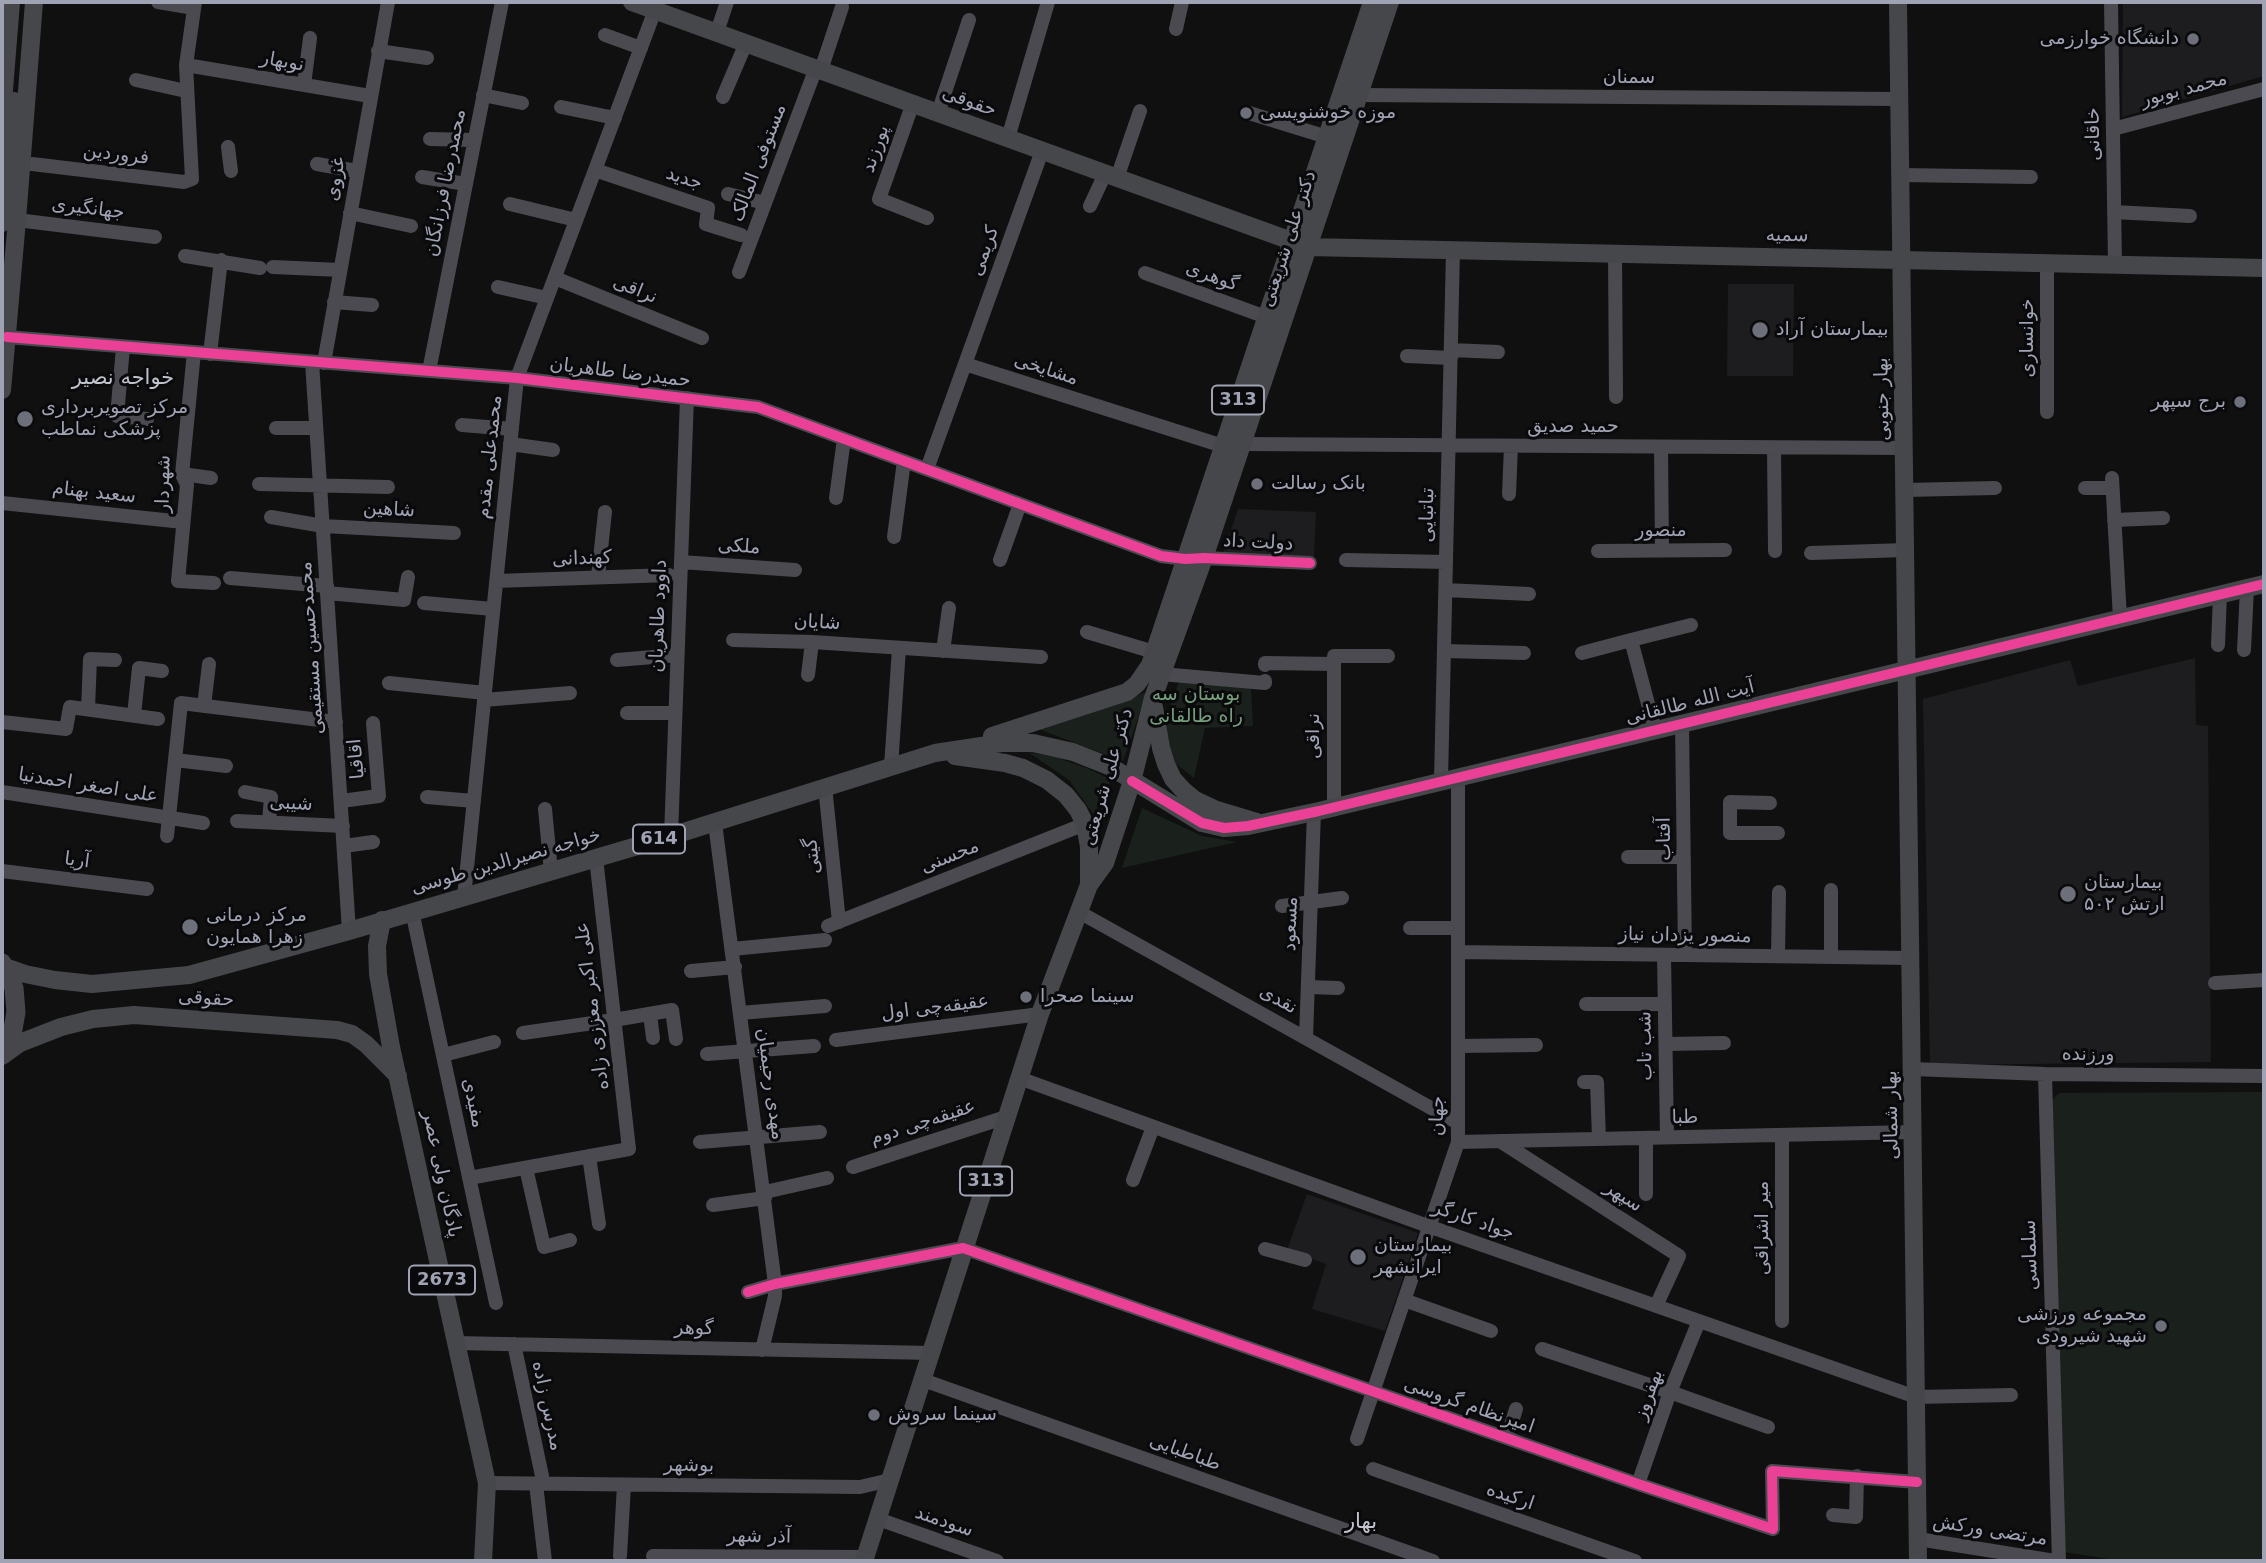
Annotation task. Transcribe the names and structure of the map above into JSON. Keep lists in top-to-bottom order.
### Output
{
  "streets": {
    "main road": [
      "حقوقی",
      "سمیه",
      "دکتر علی شریعتی",
      "بهار جنوبی",
      "313",
      "آیت الله طالقانی",
      "614",
      "خواجه نصیرالدین طوسی",
      "بهار شمالی",
      "پادگان ولی عصر",
      "2673"
    ],
    "street": [
      "نوبهار",
      "سمنان",
      "محمد بوبور",
      "خاقانی",
      "پورزند",
      "فروردین",
      "مستوفی المالک",
      "غزوی",
      "جدید",
      "محمدرضا فرزانگان",
      "جهانگیری",
      "کریمی",
      "گوهری",
      "نراقی",
      "خوانساری",
      "مشایخی",
      "حمیدرضا طاهریان",
      "حمید صدیق",
      "محمدعلی مقدم",
      "شهردار",
      "سعید بهنام",
      "شاهین",
      "تباتبایی",
      "منصور",
      "دولت داد",
      "ملکی",
      "کهندانی",
      "داوود طاهریان",
      "شایان",
      "محمدحسین مستقیمی",
      "اقاقیا",
      "علی اصغر احمدنیا",
      "شیبی",
      "آفتاب",
      "گیتی",
      "محسنی",
      "آریا",
      "مسعود",
      "منصور یزدان نیاز",
      "نقدی",
      "علی اکبر معززی زاده",
      "عقیقه‌چی اول",
      "شب تاب",
      "ورزنده",
      "مهدی رحیمیان",
      "مفیدی",
      "جهان",
      "طبا",
      "عقیقه‌چی دوم",
      "سپهر",
      "جواد کارگر",
      "میر اشراقی",
      "سلماسی",
      "گوهر",
      "بهفروز",
      "مدرس زاده",
      "امیرنظام گروسی",
      "طباطبایی",
      "بوشهر",
      "ارکیده",
      "سودمند",
      "مرتضی ورکش",
      "آذر شهر"
    ]
  },
  "crossings": [
    ["نوبهار", "غزوی"],
    ["سمنان", "دکتر علی شریعتی"],
    ["سمنان", "بهار جنوبی"],
    ["محمد بوبور", "خاقانی"],
    ["حقوقی", "پورزند"],
    ["حقوقی", "مستوفی المالک"],
    ["حقوقی", "سمیه"],
    ["حقوقی", "دکتر علی شریعتی"],
    ["حقوقی", "کریمی"],
    ["حقوقی", "محمدعلی مقدم"],
    ["حقوقی", "پادگان ولی عصر"],
    ["خاقانی", "سمیه"],
    ["غزوی", "حمیدرضا طاهریان"],
    ["غزوی", "محمدحسین مستقیمی"],
    ["جدید", "محمدعلی مقدم"],
    ["محمدرضا فرزانگان", "حمیدرضا طاهریان"],
    ["سمیه", "دکتر علی شریعتی"],
    ["سمیه", "خوانساری"],
    ["سمیه", "بهار جنوبی"],
    ["سمیه", "تباتبایی"],
    ["دکتر علی شریعتی", "گوهری"],
    ["دکتر علی شریعتی", "مشایخی"],
    ["دکتر علی شریعتی", "حمیدرضا طاهریان"],
    ["دکتر علی شریعتی", "حمید صدیق"],
    ["دکتر علی شریعتی", "دولت داد"],
    ["دکتر علی شریعتی", "آیت الله طالقانی"],
    ["دکتر علی شریعتی", "خواجه نصیرالدین طوسی"],
    ["دکتر علی شریعتی", "نقدی"],
    ["دکتر علی شریعتی", "عقیقه‌چی اول"],
    ["دکتر علی شریعتی", "عقیقه‌چی دوم"],
    ["دکتر علی شریعتی", "جواد کارگر"],
    ["دکتر علی شریعتی", "گوهر"],
    ["دکتر علی شریعتی", "امیرنظام گروسی"],
    ["دکتر علی شریعتی", "طباطبایی"],
    ["دکتر علی شریعتی", "بوشهر"],
    ["دکتر علی شریعتی", "سودمند"],
    ["دکتر علی شریعتی", "آذر شهر"],
    ["کریمی", "مشایخی"],
    ["نراقی", "محمدعلی مقدم"],
    ["نراقی", "آیت الله طالقانی"],
    ["حمیدرضا طاهریان", "محمدعلی مقدم"],
    ["حمیدرضا طاهریان", "شهردار"],
    ["حمیدرضا طاهریان", "دولت داد"],
    ["حمیدرضا طاهریان", "داوود طاهریان"],
    ["حمیدرضا طاهریان", "محمدحسین مستقیمی"],
    ["بهار جنوبی", "حمید صدیق"],
    ["بهار جنوبی", "آیت الله طالقانی"],
    ["بهار جنوبی", "بهار شمالی"],
    ["حمید صدیق", "تباتبایی"],
    ["محمدعلی مقدم", "کهندانی"],
    ["محمدعلی مقدم", "خواجه نصیرالدین طوسی"],
    ["شهردار", "سعید بهنام"],
    ["شاهین", "محمدحسین مستقیمی"],
    ["تباتبایی", "آیت الله طالقانی"],
    ["تباتبایی", "جهان"],
    ["ملکی", "داوود طاهریان"],
    ["داوود طاهریان", "خواجه نصیرالدین طوسی"],
    ["محمدحسین مستقیمی", "اقاقیا"],
    ["محمدحسین مستقیمی", "شیبی"],
    ["محمدحسین مستقیمی", "خواجه نصیرالدین طوسی"],
    ["آیت الله طالقانی", "آفتاب"],
    ["آیت الله طالقانی", "خواجه نصیرالدین طوسی"],
    ["آیت الله طالقانی", "مسعود"],
    ["آیت الله طالقانی", "بهار شمالی"],
    ["آیت الله طالقانی", "جهان"],
    ["آفتاب", "منصور یزدان نیاز"],
    ["گیتی", "محسنی"],
    ["گیتی", "خواجه نصیرالدین طوسی"],
    ["محسنی", "مهدی رحیمیان"],
    ["خواجه نصیرالدین طوسی", "علی اکبر معززی زاده"],
    ["خواجه نصیرالدین طوسی", "مهدی رحیمیان"],
    ["خواجه نصیرالدین طوسی", "مفیدی"],
    ["خواجه نصیرالدین طوسی", "پادگان ولی عصر"],
    ["مسعود", "نقدی"],
    ["منصور یزدان نیاز", "شب تاب"],
    ["منصور یزدان نیاز", "بهار شمالی"],
    ["منصور یزدان نیاز", "جهان"],
    ["نقدی", "جهان"],
    ["شب تاب", "طبا"],
    ["ورزنده", "بهار شمالی"],
    ["ورزنده", "سلماسی"],
    ["مهدی رحیمیان", "گوهر"],
    ["بهار شمالی", "طبا"],
    ["بهار شمالی", "جواد کارگر"],
    ["بهار شمالی", "امیرنظام گروسی"],
    ["بهار شمالی", "مرتضی ورکش"],
    ["جهان", "طبا"],
    ["جهان", "جواد کارگر"],
    ["جهان", "امیرنظام گروسی"],
    ["طبا", "سپهر"],
    ["طبا", "میر اشراقی"],
    ["پادگان ولی عصر", "گوهر"],
    ["پادگان ولی عصر", "بوشهر"],
    ["سپهر", "جواد کارگر"],
    ["جواد کارگر", "بهفروز"],
    ["سلماسی", "مرتضی ورکش"],
    ["گوهر", "مدرس زاده"],
    ["بهفروز", "امیرنظام گروسی"],
    ["مدرس زاده", "بوشهر"]
  ],
  "districts": ["خواجه نصیر", "بهار"],
  "parks": ["بوستان سه راه طالقانی"],
  "places": [
    "دانشگاه خوارزمی",
    "موزه خوشنویسی",
    "بیمارستان آراد",
    "برج سپهر",
    "مرکز تصویربرداری پزشکی نماطب",
    "بانک رسالت",
    "بیمارستان ۵۰۲ ارتش",
    "مرکز درمانی زهرا همایون",
    "سینما صحرا",
    "بیمارستان ایرانشهر",
    "مجموعه ورزشی شهید شیرودی",
    "سینما سروش"
  ]
}
